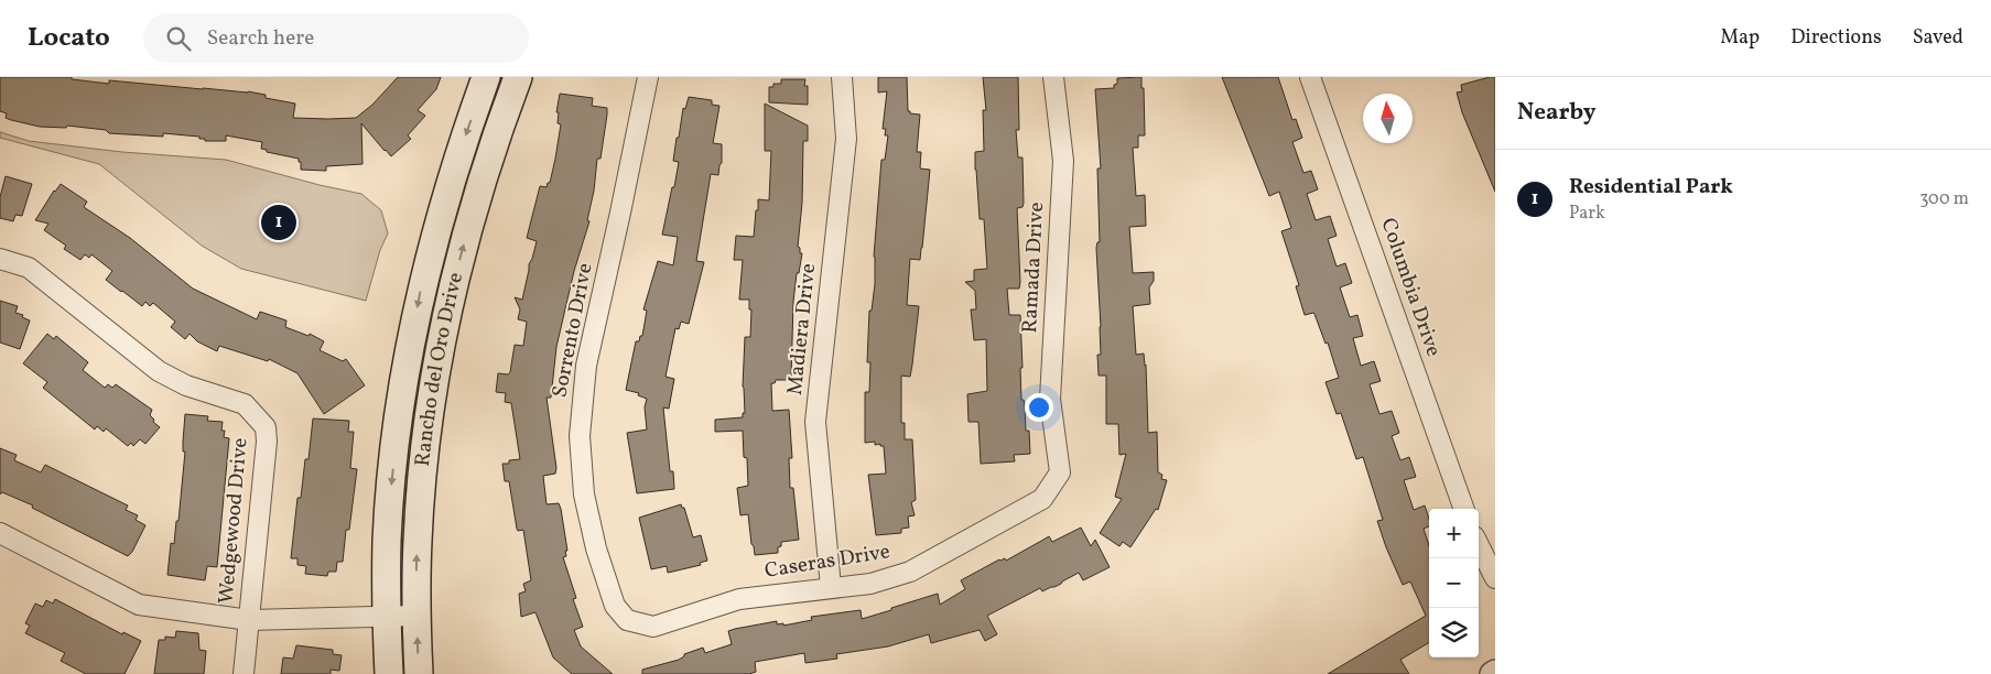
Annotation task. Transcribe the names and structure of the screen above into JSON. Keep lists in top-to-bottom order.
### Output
{
  "streets": {
    "main road": ["Rancho del Oro Drive"],
    "street": [
      "Ramada Drive",
      "Columbia Drive",
      "Madiera Drive",
      "Sorrento Drive",
      "Wedgewood Drive",
      "Caseras Drive"
    ]
  },
  "crossings": [
    ["Ramada Drive", "Caseras Drive"],
    ["Madiera Drive", "Caseras Drive"],
    ["Sorrento Drive", "Caseras Drive"]
  ],
  "north": "top",
  "page": {
    "header": "Locato",
    "search": "Search here",
    "nav": ["Map", "Directions", "Saved"],
    "heading": "Nearby",
    "list": [
      {
        "mark": "1",
        "name": "Residential Park",
        "note": "Park",
        "value": "300 m"
      }
    ],
    "pins": "1",
    "map_buttons": ["+", "−"]
  }
}
